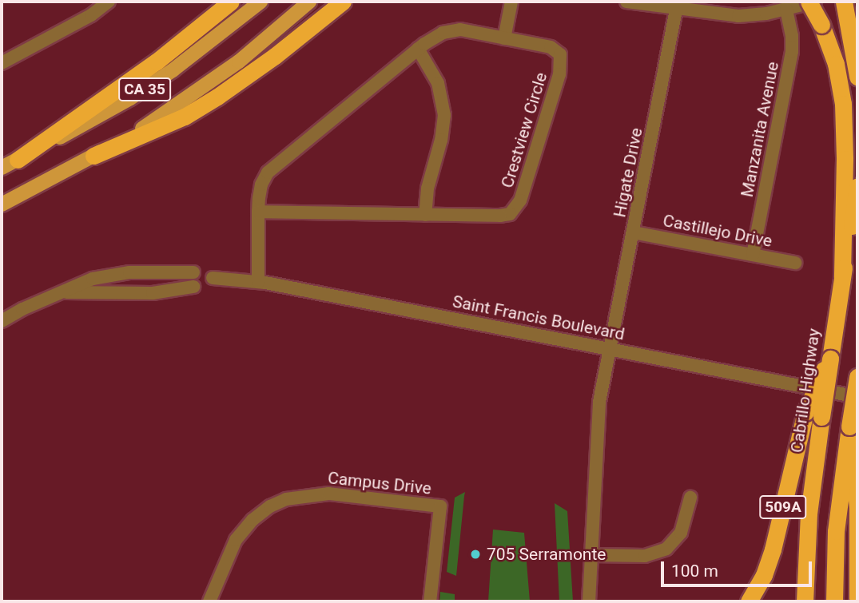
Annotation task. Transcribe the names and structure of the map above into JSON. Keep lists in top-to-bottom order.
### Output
{
  "streets": {
    "highway": ["Cabrillo Highway", "509A"],
    "main road": ["CA 35"],
    "street": [
      "Manzanita Avenue",
      "Crestview Circle",
      "Higate Drive",
      "Castillejo Drive",
      "Saint Francis Boulevard",
      "Campus Drive"
    ]
  },
  "crossings": [
    ["Manzanita Avenue", "Castillejo Drive"],
    ["Crestview Circle", "Saint Francis Boulevard"],
    ["Higate Drive", "Castillejo Drive"],
    ["Higate Drive", "Saint Francis Boulevard"],
    ["Cabrillo Highway", "509A"]
  ],
  "places": ["705 Serramonte"],
  "scale_bar": "100 m"
}
